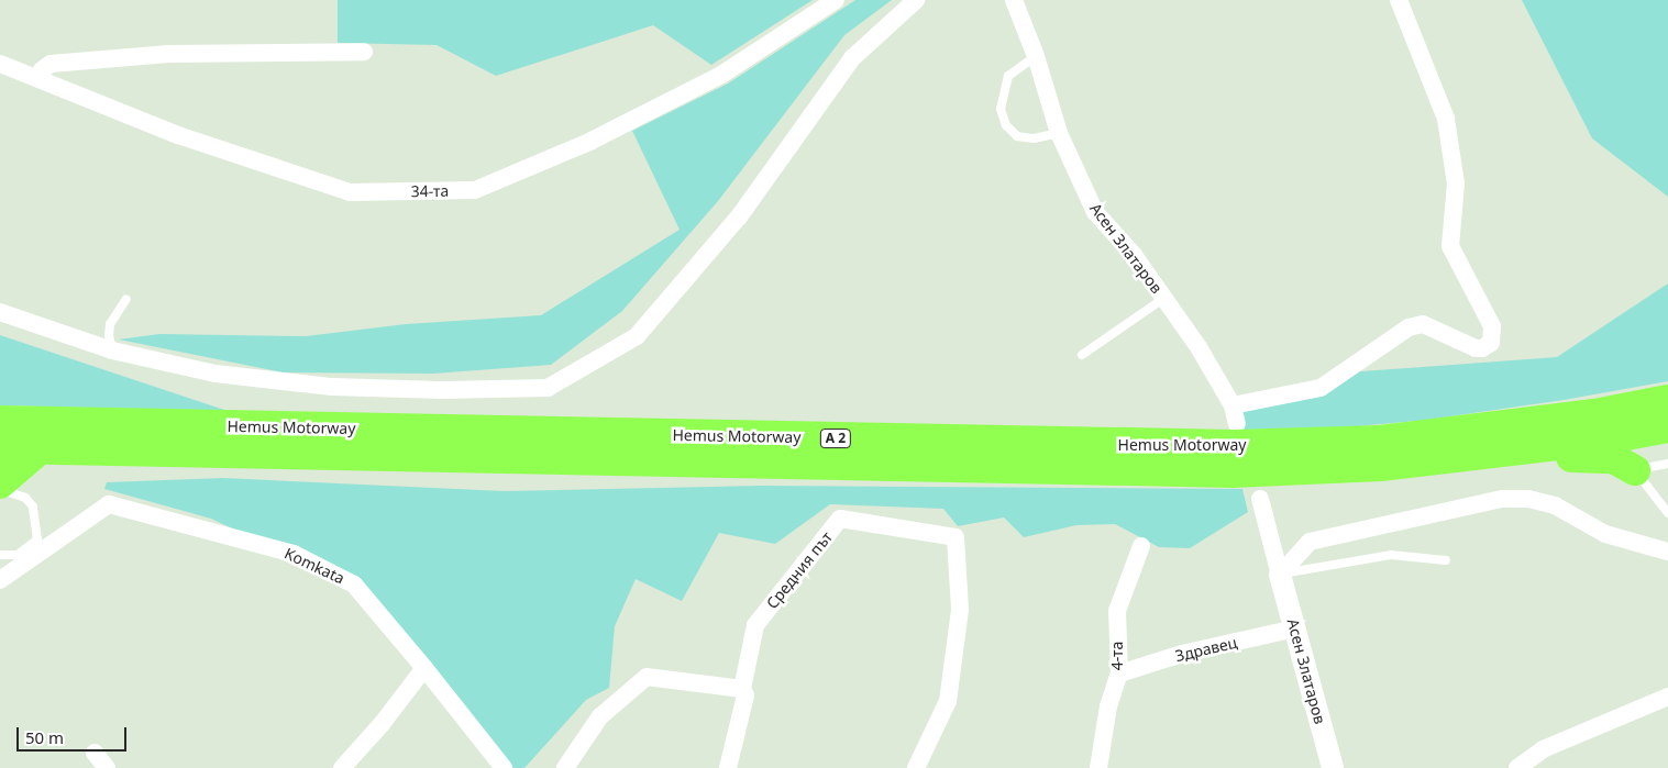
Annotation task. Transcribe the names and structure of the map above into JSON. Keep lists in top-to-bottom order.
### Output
{
  "streets": {
    "highway": ["Hemus Motorway", "A 2"],
    "street": [
      "34-та",
      "Асен Златаров",
      "Komkata",
      "Средния път",
      "Здравец",
      "4-та"
    ]
  },
  "crossings": [
    ["Асен Златаров", "Здравец"],
    ["Здравец", "4-та"]
  ],
  "scale_bar": "50 m"
}
